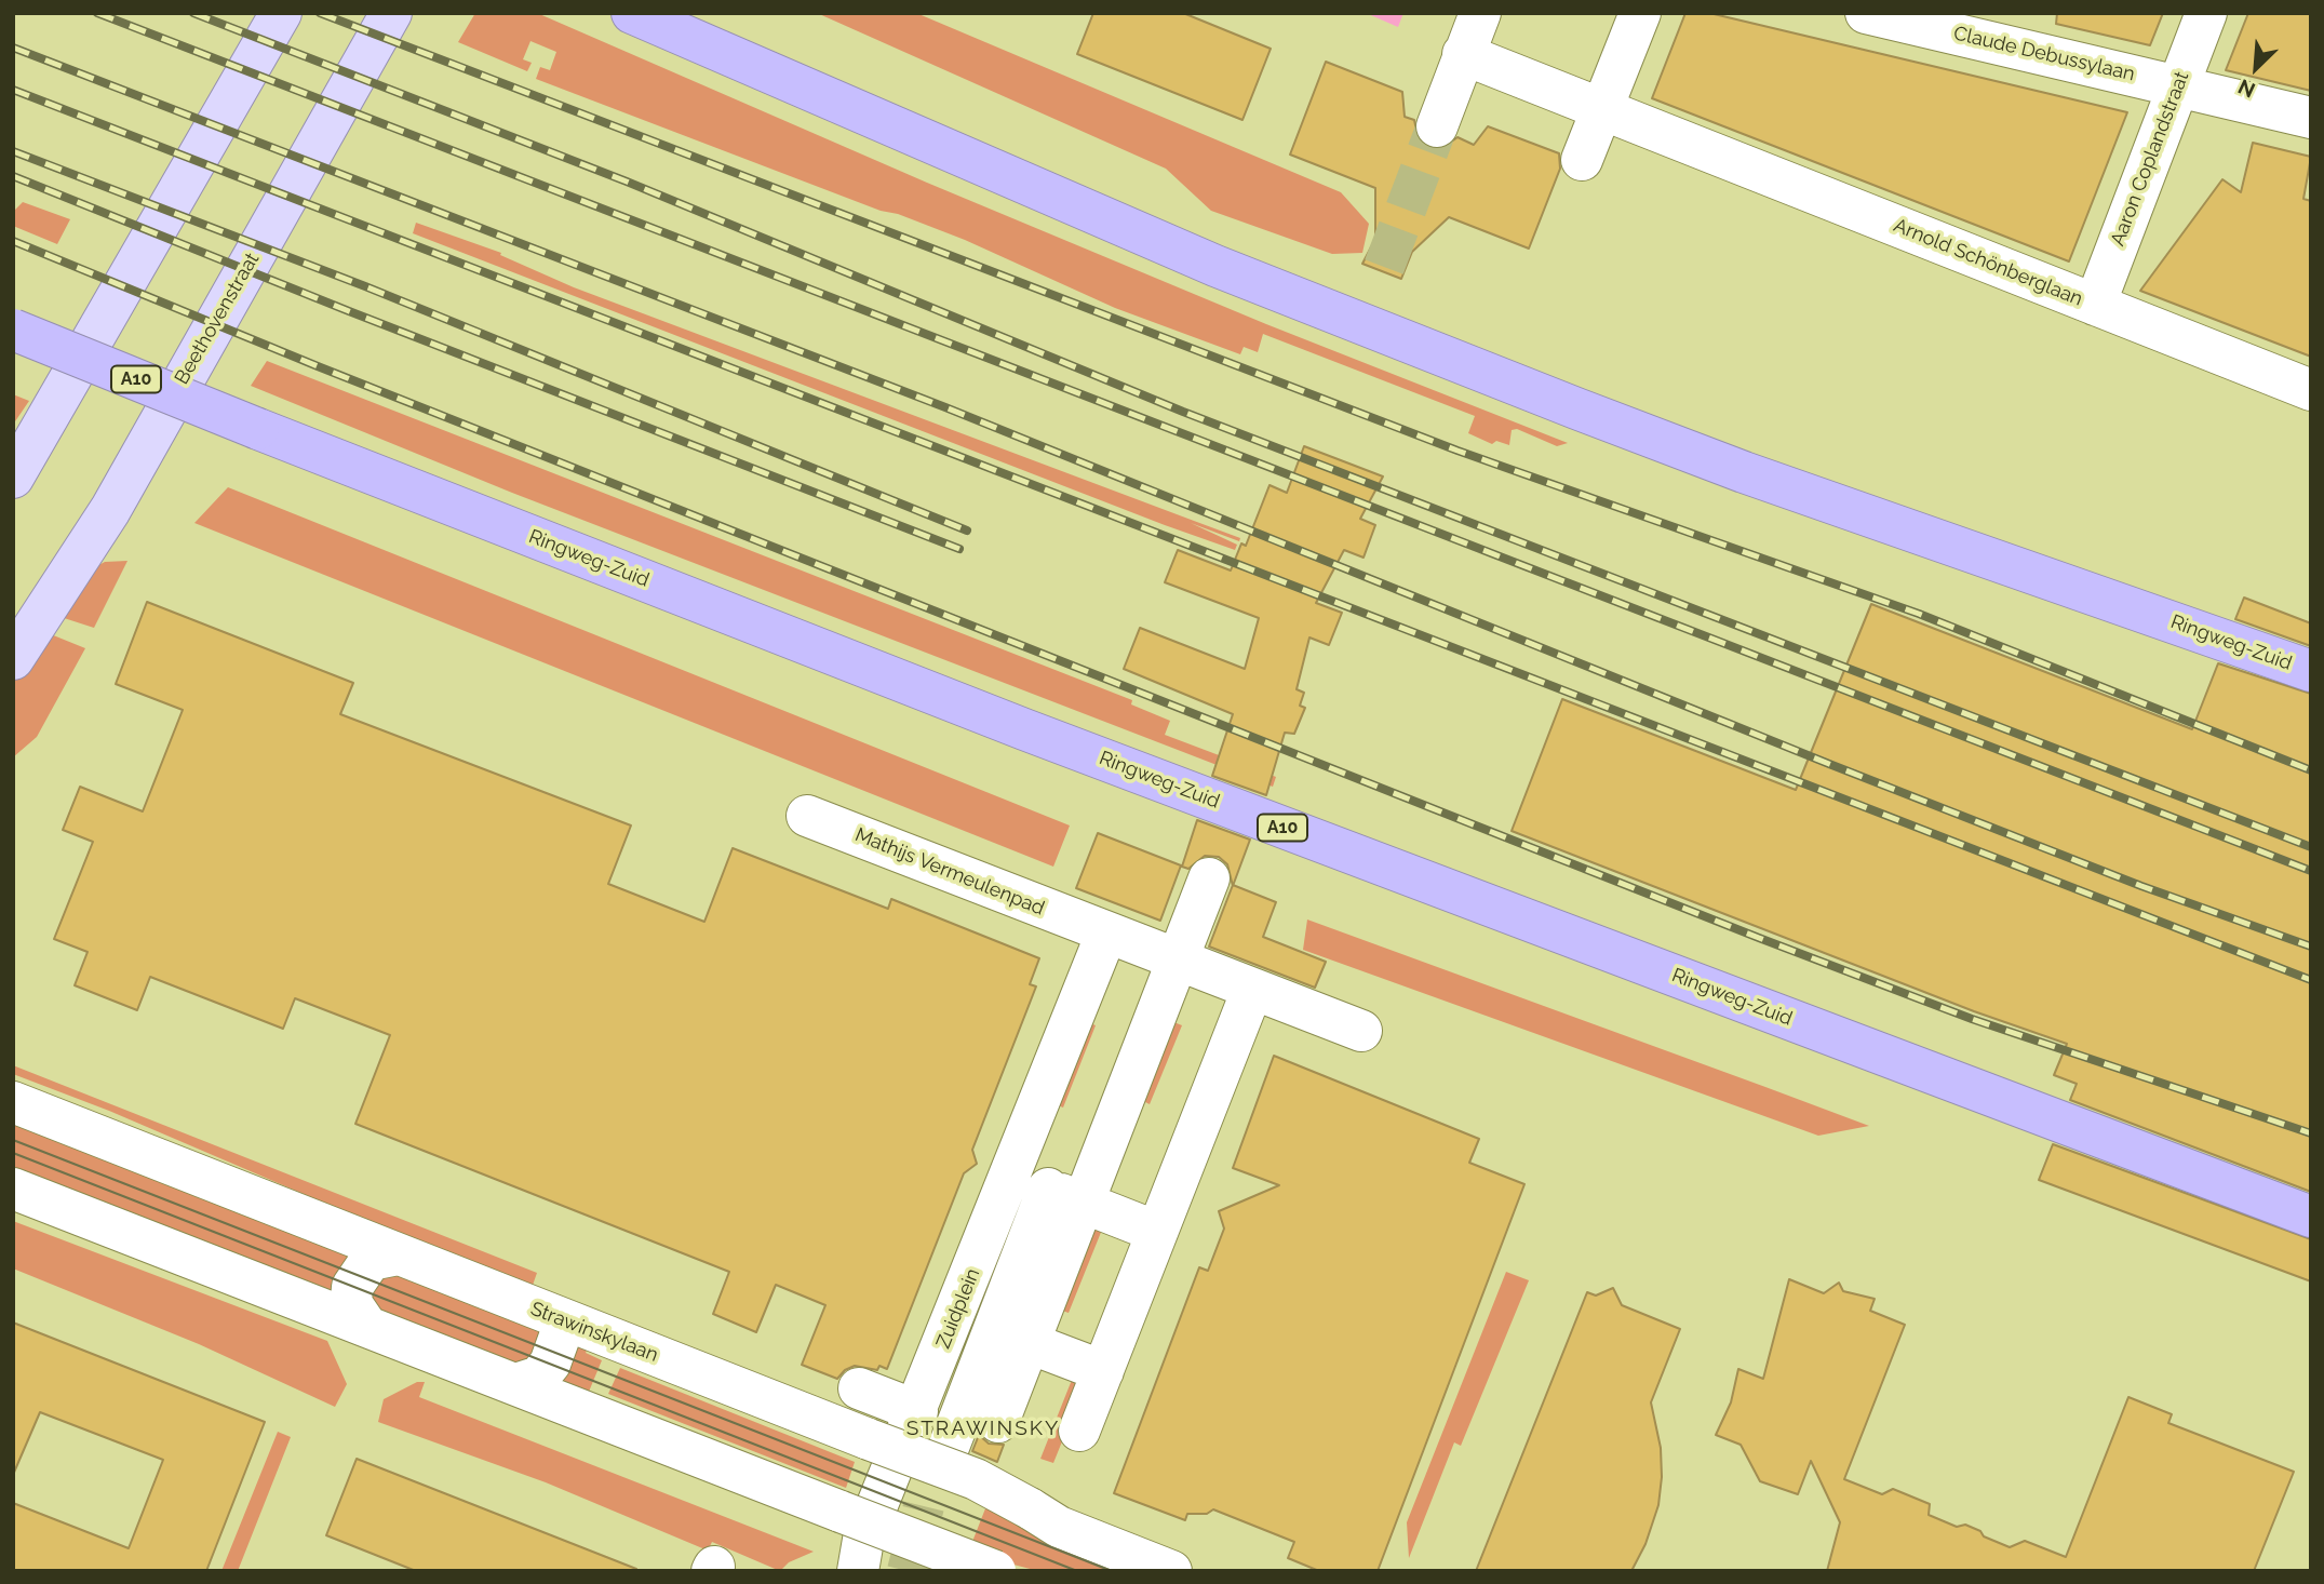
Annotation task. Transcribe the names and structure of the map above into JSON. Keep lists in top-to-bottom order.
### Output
{
  "streets": {
    "highway": ["A10", "Ringweg-Zuid"],
    "main road": ["Beethovenstraat"],
    "street": [
      "Claude Debussylaan",
      "Aaron Coplandstraat",
      "Arnold Schönberglaan",
      "Mathijs Vermeulenpad",
      "Zuidplein",
      "Strawinskylaan"
    ]
  },
  "crossings": [
    ["Claude Debussylaan", "Aaron Coplandstraat"],
    ["Aaron Coplandstraat", "Arnold Schönberglaan"],
    ["Mathijs Vermeulenpad", "Zuidplein"],
    ["Zuidplein", "Strawinskylaan"]
  ],
  "districts": ["STRAWINSKY"],
  "north": "bottom left"
}
